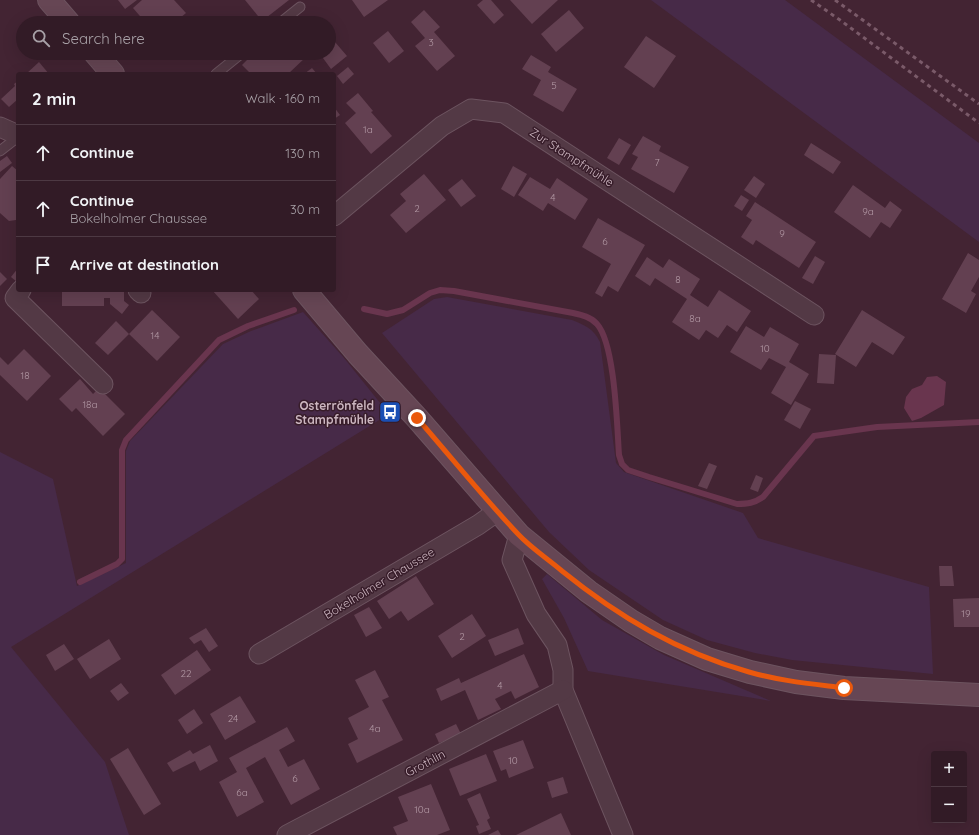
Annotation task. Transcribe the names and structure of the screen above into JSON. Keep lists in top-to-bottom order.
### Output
{
  "streets": {
    "street": ["Zur Stampfmühle", "Bokelholmer Chaussee", "Grothlin"]
  },
  "places": {
    "bus stop": ["Osterrönfeld Stampfmühle"]
  },
  "house_numbers": [
    "3",
    "5",
    "1a",
    "7",
    "4",
    "2",
    "9a",
    "9",
    "6",
    "8",
    "8a",
    "14",
    "10",
    "18",
    "18a",
    "19",
    "2",
    "22",
    "4",
    "24",
    "4a",
    "10",
    "6",
    "6a",
    "10a"
  ],
  "page": {
    "search": "Search here",
    "heading": ["2 min", "Walk · 160 m"],
    "list": [
      ["Continue", "130 m"],
      ["Continue", "Bokelholmer Chaussee", "30 m"],
      "Arrive at destination"
    ],
    "map_buttons": ["+", "−"]
  }
}
